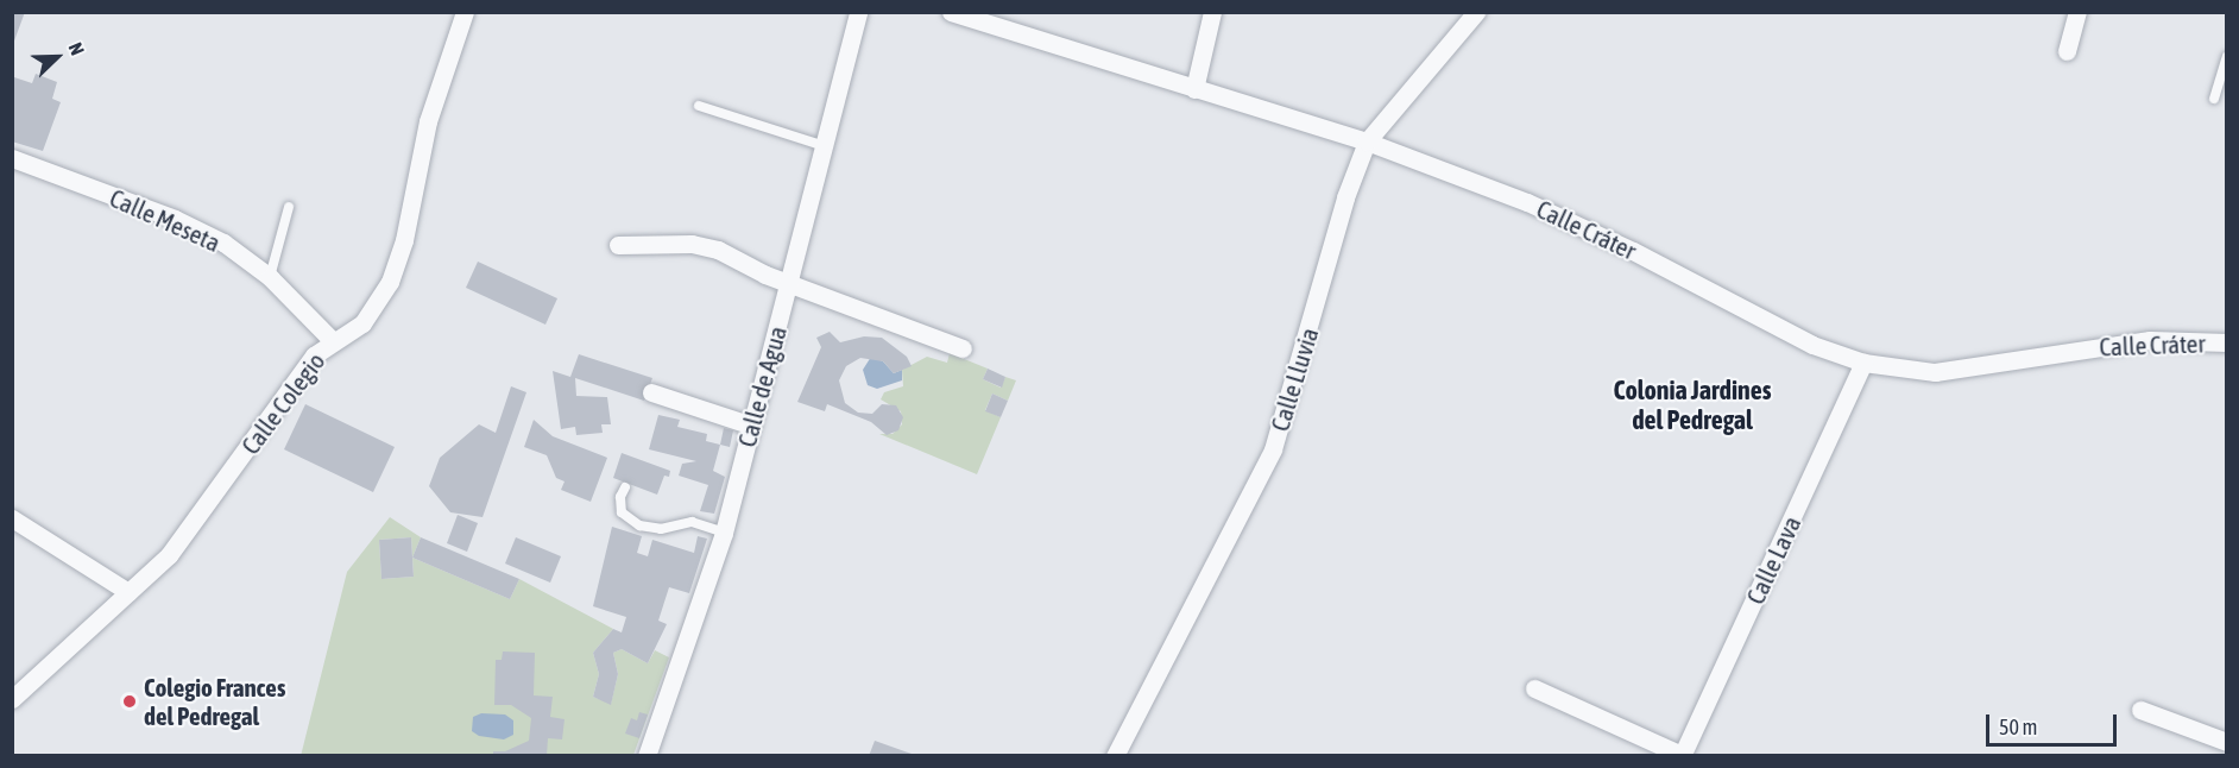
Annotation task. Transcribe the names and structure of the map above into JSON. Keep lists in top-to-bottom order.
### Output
{
  "streets": {
    "street": [
      "Calle Meseta",
      "Calle Cráter",
      "Calle Lluvia",
      "Calle de Agua",
      "Calle Colegio",
      "Calle Lava"
    ]
  },
  "crossings": [
    ["Calle Meseta", "Calle Colegio"],
    ["Calle Cráter", "Calle Lluvia"],
    ["Calle Cráter", "Calle Lava"]
  ],
  "districts": ["Colonia Jardines del Pedregal"],
  "places": ["Colegio Frances del Pedregal"],
  "scale_bar": "50 m",
  "north": "top right"
}
